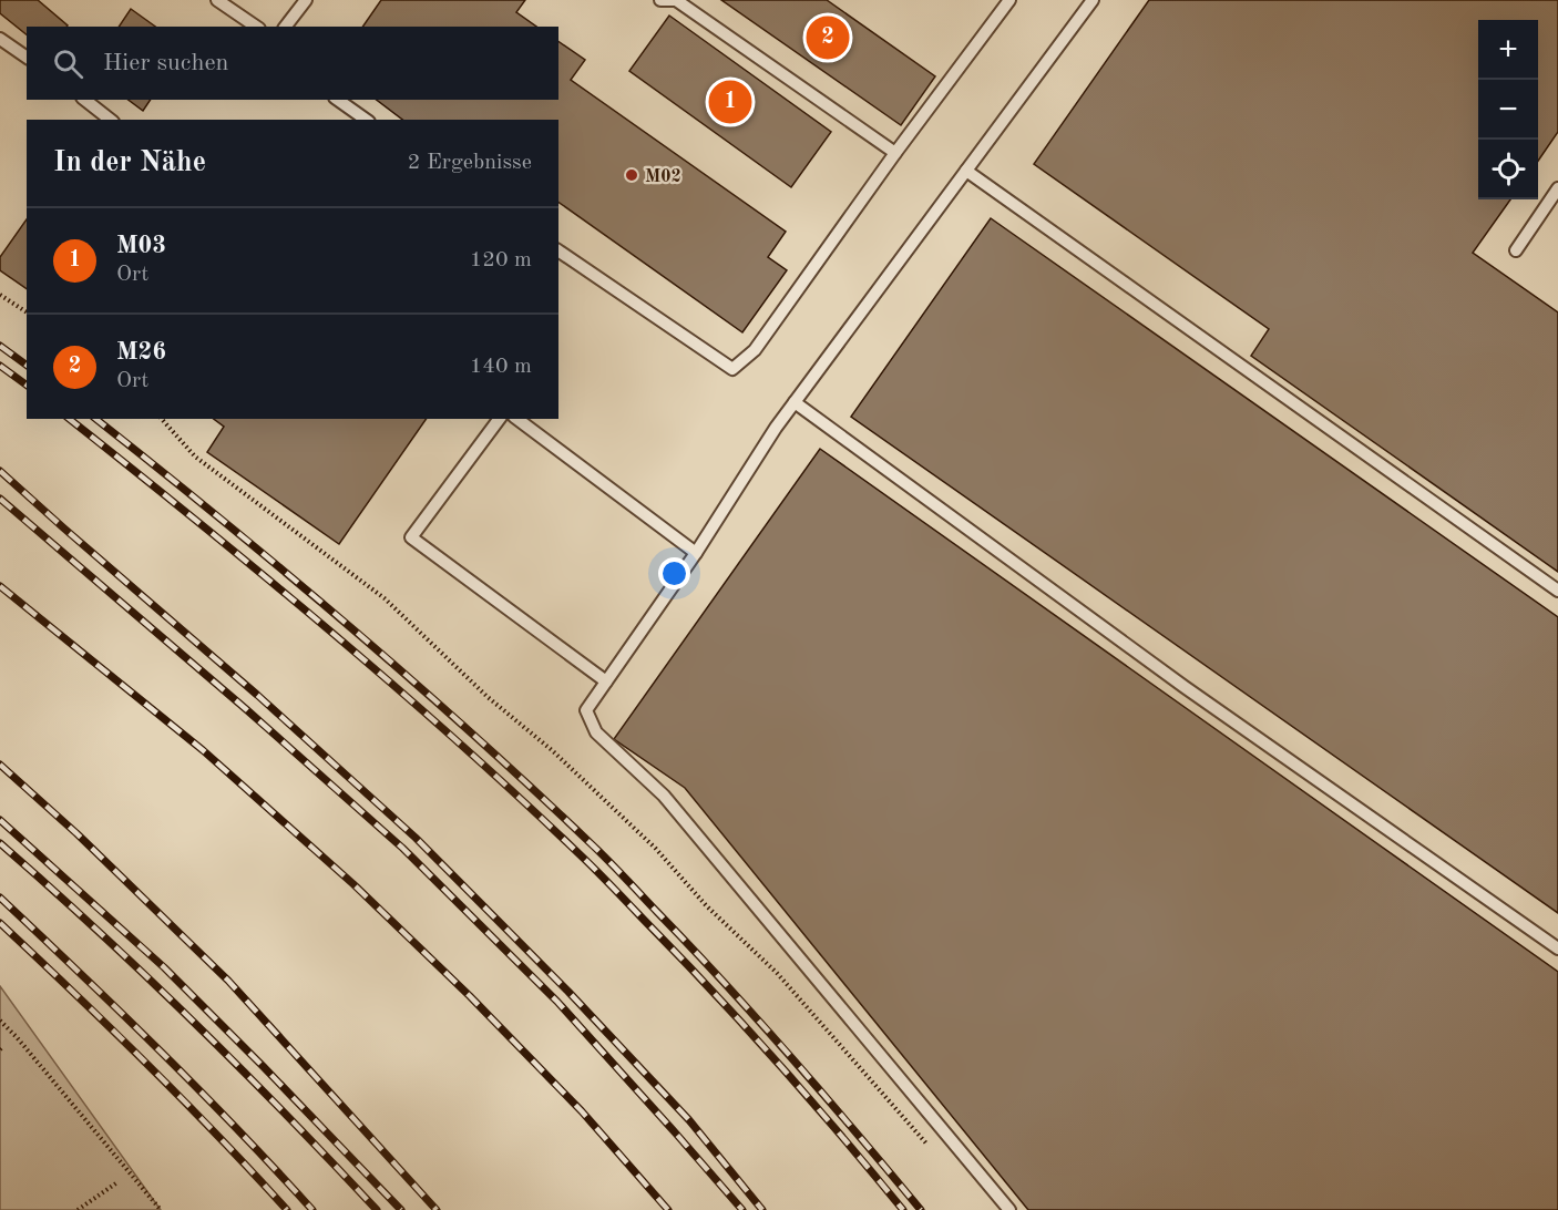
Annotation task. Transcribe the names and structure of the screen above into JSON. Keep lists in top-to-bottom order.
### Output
{
  "places": ["M02"],
  "page": {
    "pins": ["2", "1"],
    "map_buttons": ["+", "−"],
    "search": "Hier suchen",
    "heading": ["In der Nähe", "2 Ergebnisse"],
    "list": [
      {
        "mark": "1",
        "name": "M03",
        "note": "Ort",
        "value": "120 m"
      },
      {
        "mark": "2",
        "name": "M26",
        "note": "Ort",
        "value": "140 m"
      }
    ]
  }
}
